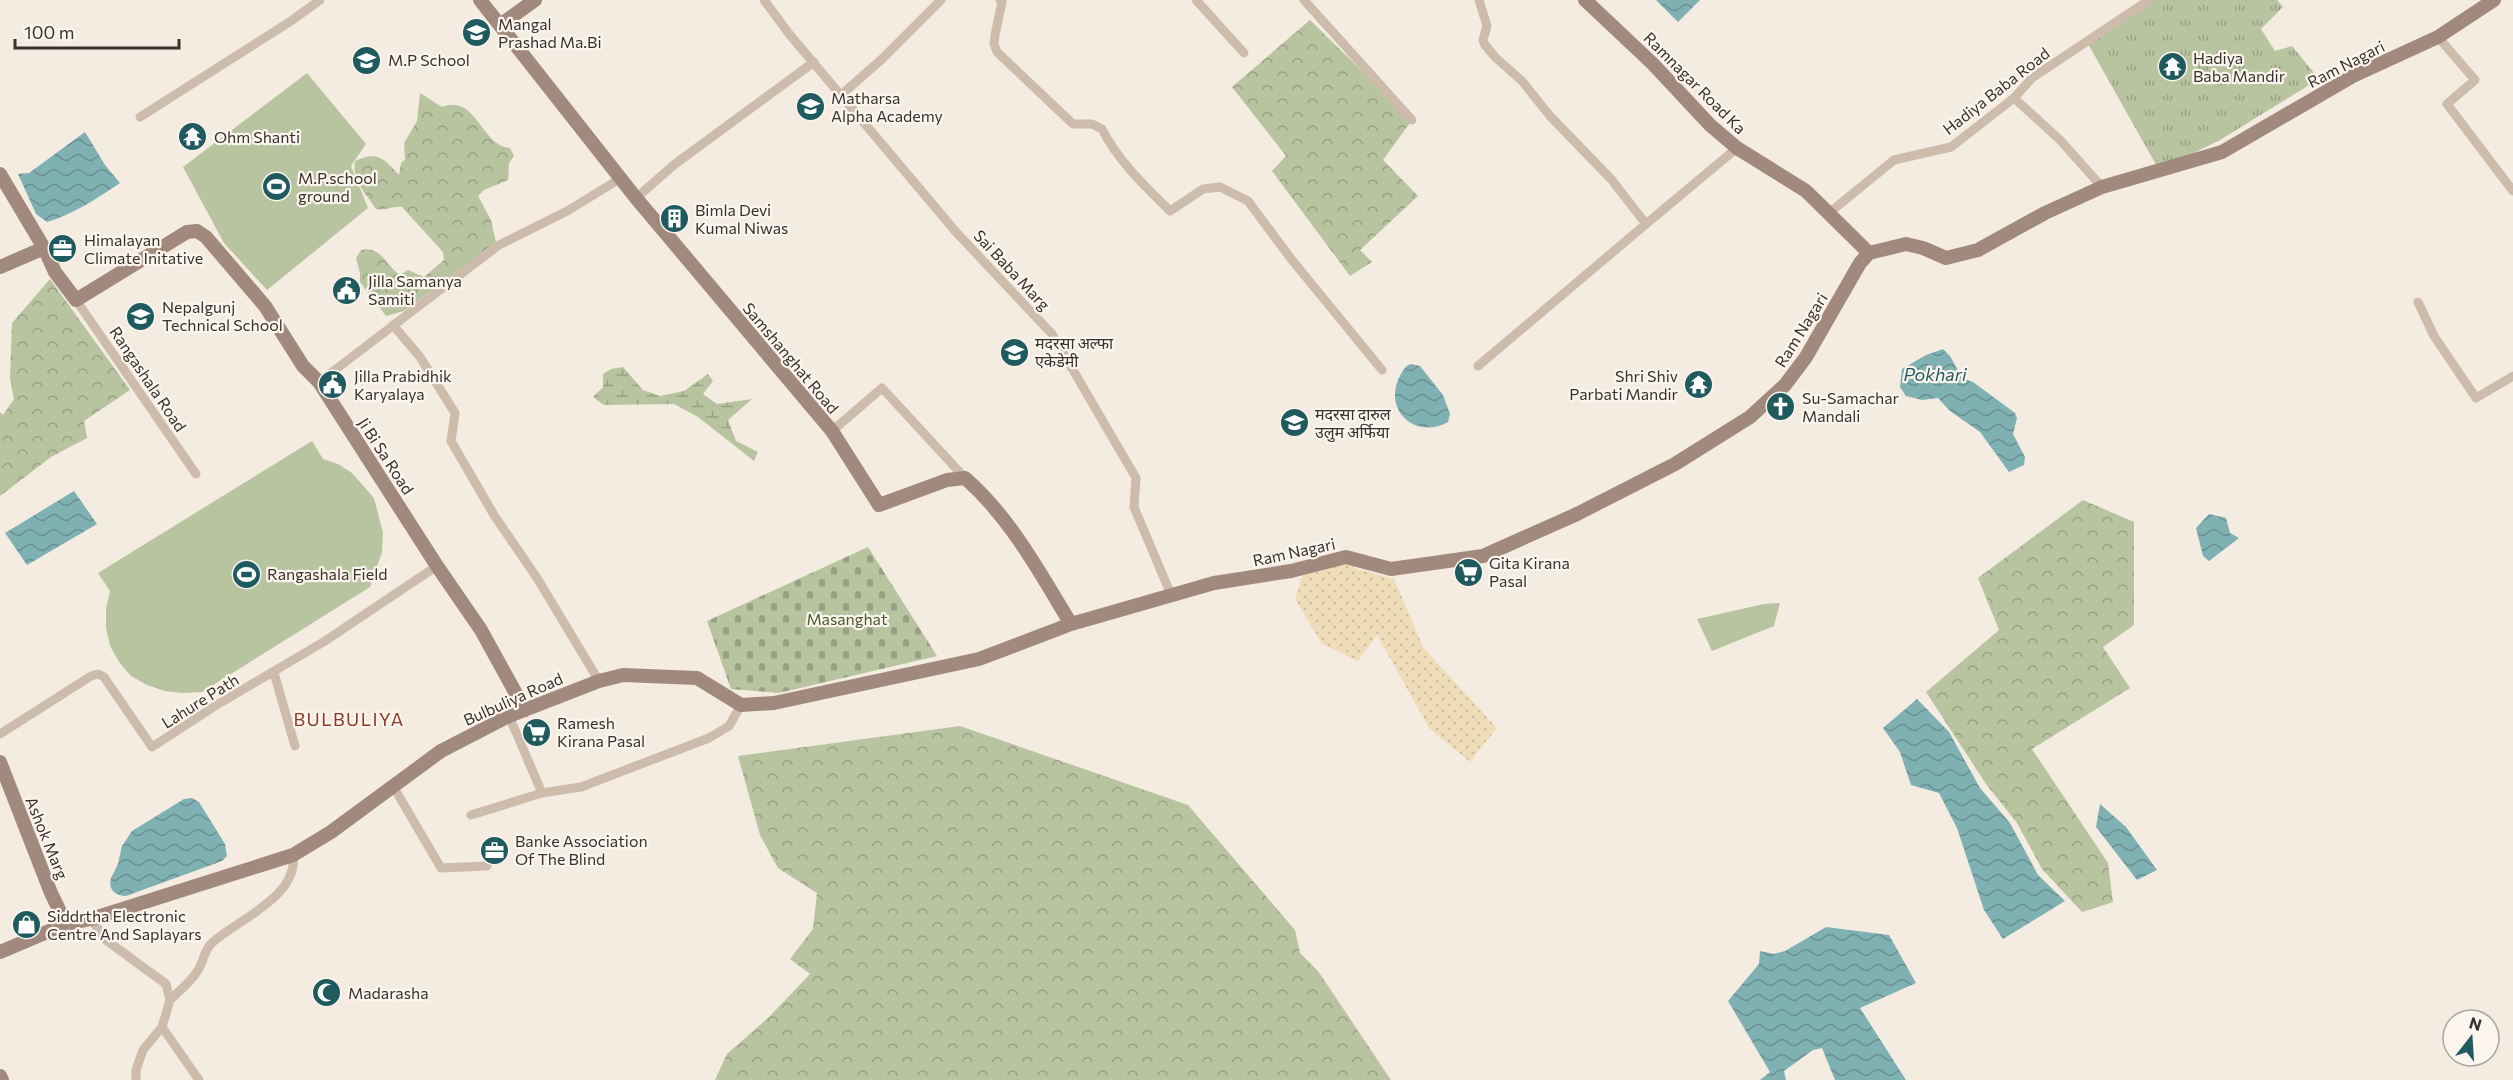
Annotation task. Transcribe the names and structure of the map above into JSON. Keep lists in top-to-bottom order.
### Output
{
  "streets": {
    "main road": [
      "Ram Nagari",
      "Ramnagar Road Ka",
      "Samshanghat Road",
      "Ji Bi Sa Road",
      "Bulbuliya Road",
      "Ashok Marg"
    ],
    "street": [
      "Hadiya Baba Road",
      "Sai Baba Marg",
      "Rangashala Road",
      "Lahure Path"
    ]
  },
  "crossings": [
    ["Ram Nagari", "Ramnagar Road Ka"],
    ["Ram Nagari", "Sai Baba Marg"],
    ["Ramnagar Road Ka", "Hadiya Baba Road"],
    ["Rangashala Road", "Ji Bi Sa Road"],
    ["Ji Bi Sa Road", "Bulbuliya Road"],
    ["Ji Bi Sa Road", "Lahure Path"],
    ["Bulbuliya Road", "Ashok Marg"]
  ],
  "districts": ["BULBULIYA"],
  "water": ["Pokhari"],
  "parks": ["Masanghat"],
  "places": {
    "school or university": [
      "Mangal Prashad Ma.Bi",
      "M.P School",
      "Matharsa Alpha Academy",
      "Nepalgunj Technical School",
      "मदरसा अल्फा एकेडेमी",
      "मदरसा दारुल उलुम अर्फिया"
    ],
    "temple": ["Hadiya Baba Mandir", "Ohm Shanti", "Shri Shiv Parbati Mandir"],
    "sports": ["M.P.school ground", "Rangashala Field"],
    "building": ["Bimla Devi Kumal Niwas"],
    "office": ["Himalayan Climate Initative", "Banke Association Of The Blind"],
    "public building": ["Jilla Samanya Samiti", "Jilla Prabidhik Karyalaya"],
    "church": ["Su-Samachar Mandali"],
    "supermarket": ["Gita Kirana Pasal", "Ramesh Kirana Pasal"],
    "shop": ["Siddrtha Electronic Centre And Saplayars"],
    "mosque": ["Madarasha"]
  },
  "scale_bar": "100 m",
  "north": "top"
}
